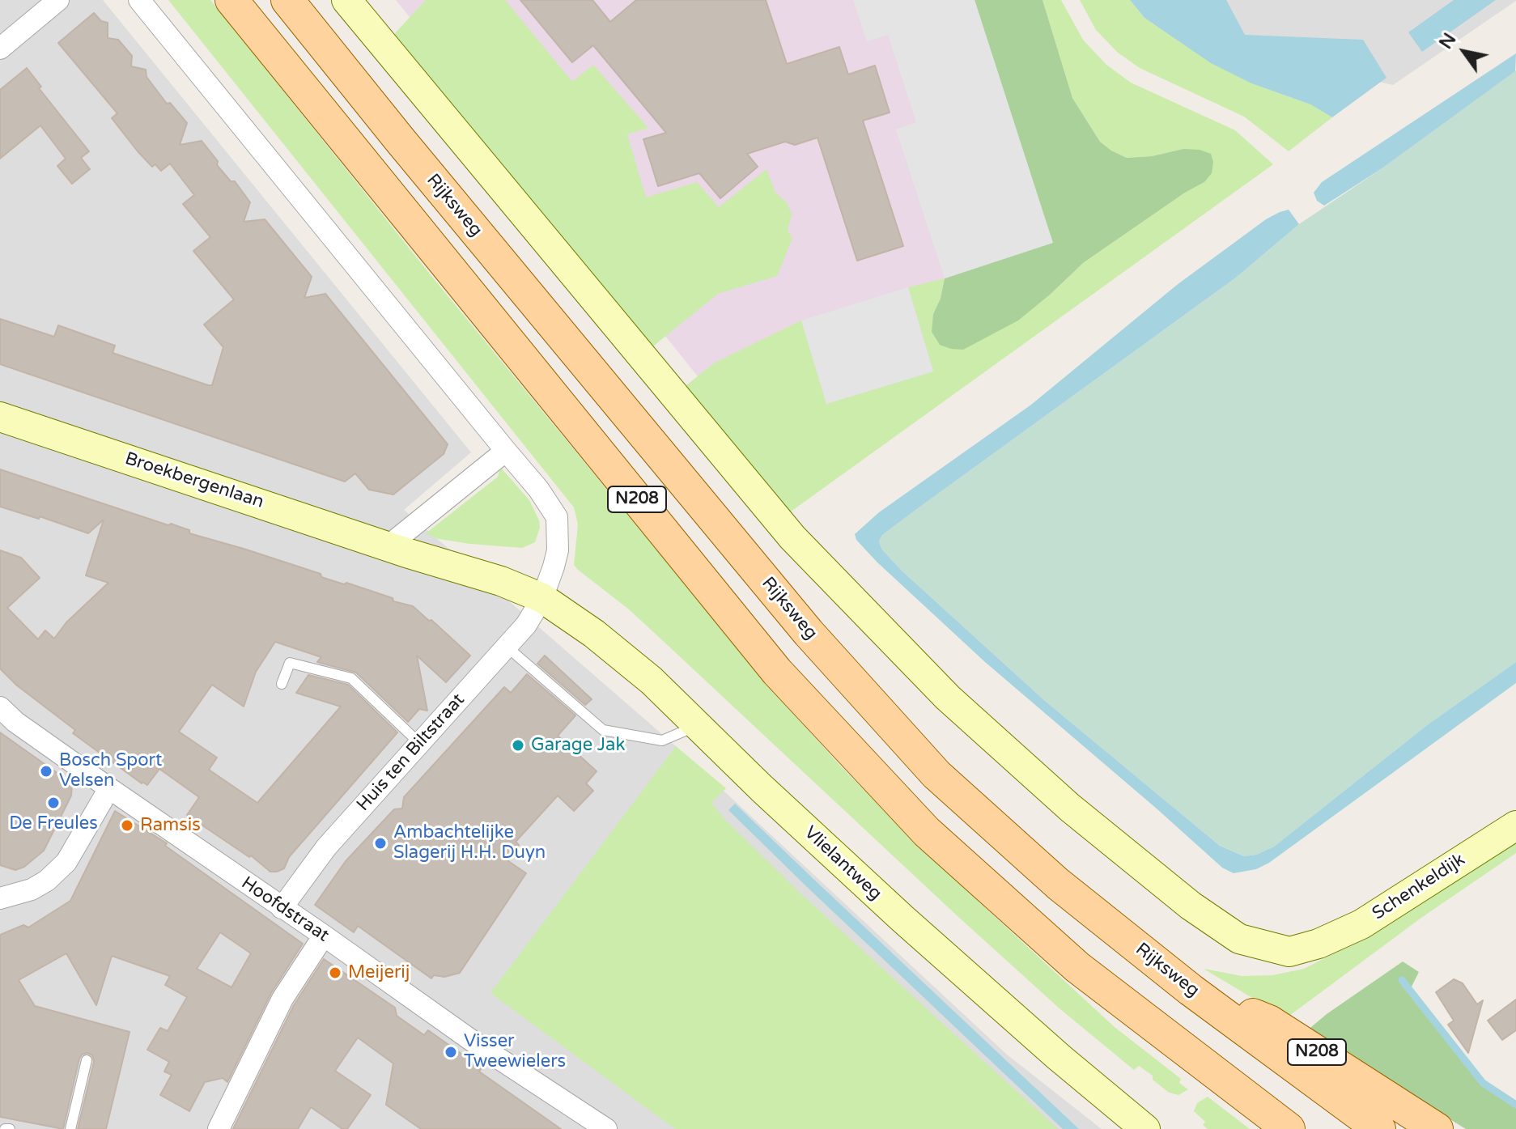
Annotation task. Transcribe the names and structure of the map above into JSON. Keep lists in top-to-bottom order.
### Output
{
  "streets": {
    "main road": ["Rijksweg", "N208"],
    "street": [
      "Broekbergenlaan",
      "Huis ten Biltstraat",
      "Vlielantweg",
      "Schenkeldijk",
      "Hoofdstraat"
    ]
  },
  "crossings": [
    ["Rijksweg", "N208"],
    ["Broekbergenlaan", "Huis ten Biltstraat"],
    ["Broekbergenlaan", "Vlielantweg"],
    ["Huis ten Biltstraat", "Vlielantweg"],
    ["Huis ten Biltstraat", "Hoofdstraat"]
  ],
  "places": [
    "Garage Jak",
    "Bosch Sport Velsen",
    "De Freules",
    "Ramsis",
    "Ambachtelijke Slagerij H.H. Duyn",
    "Meijerij",
    "Visser Tweewielers"
  ],
  "north": "top left"
}
